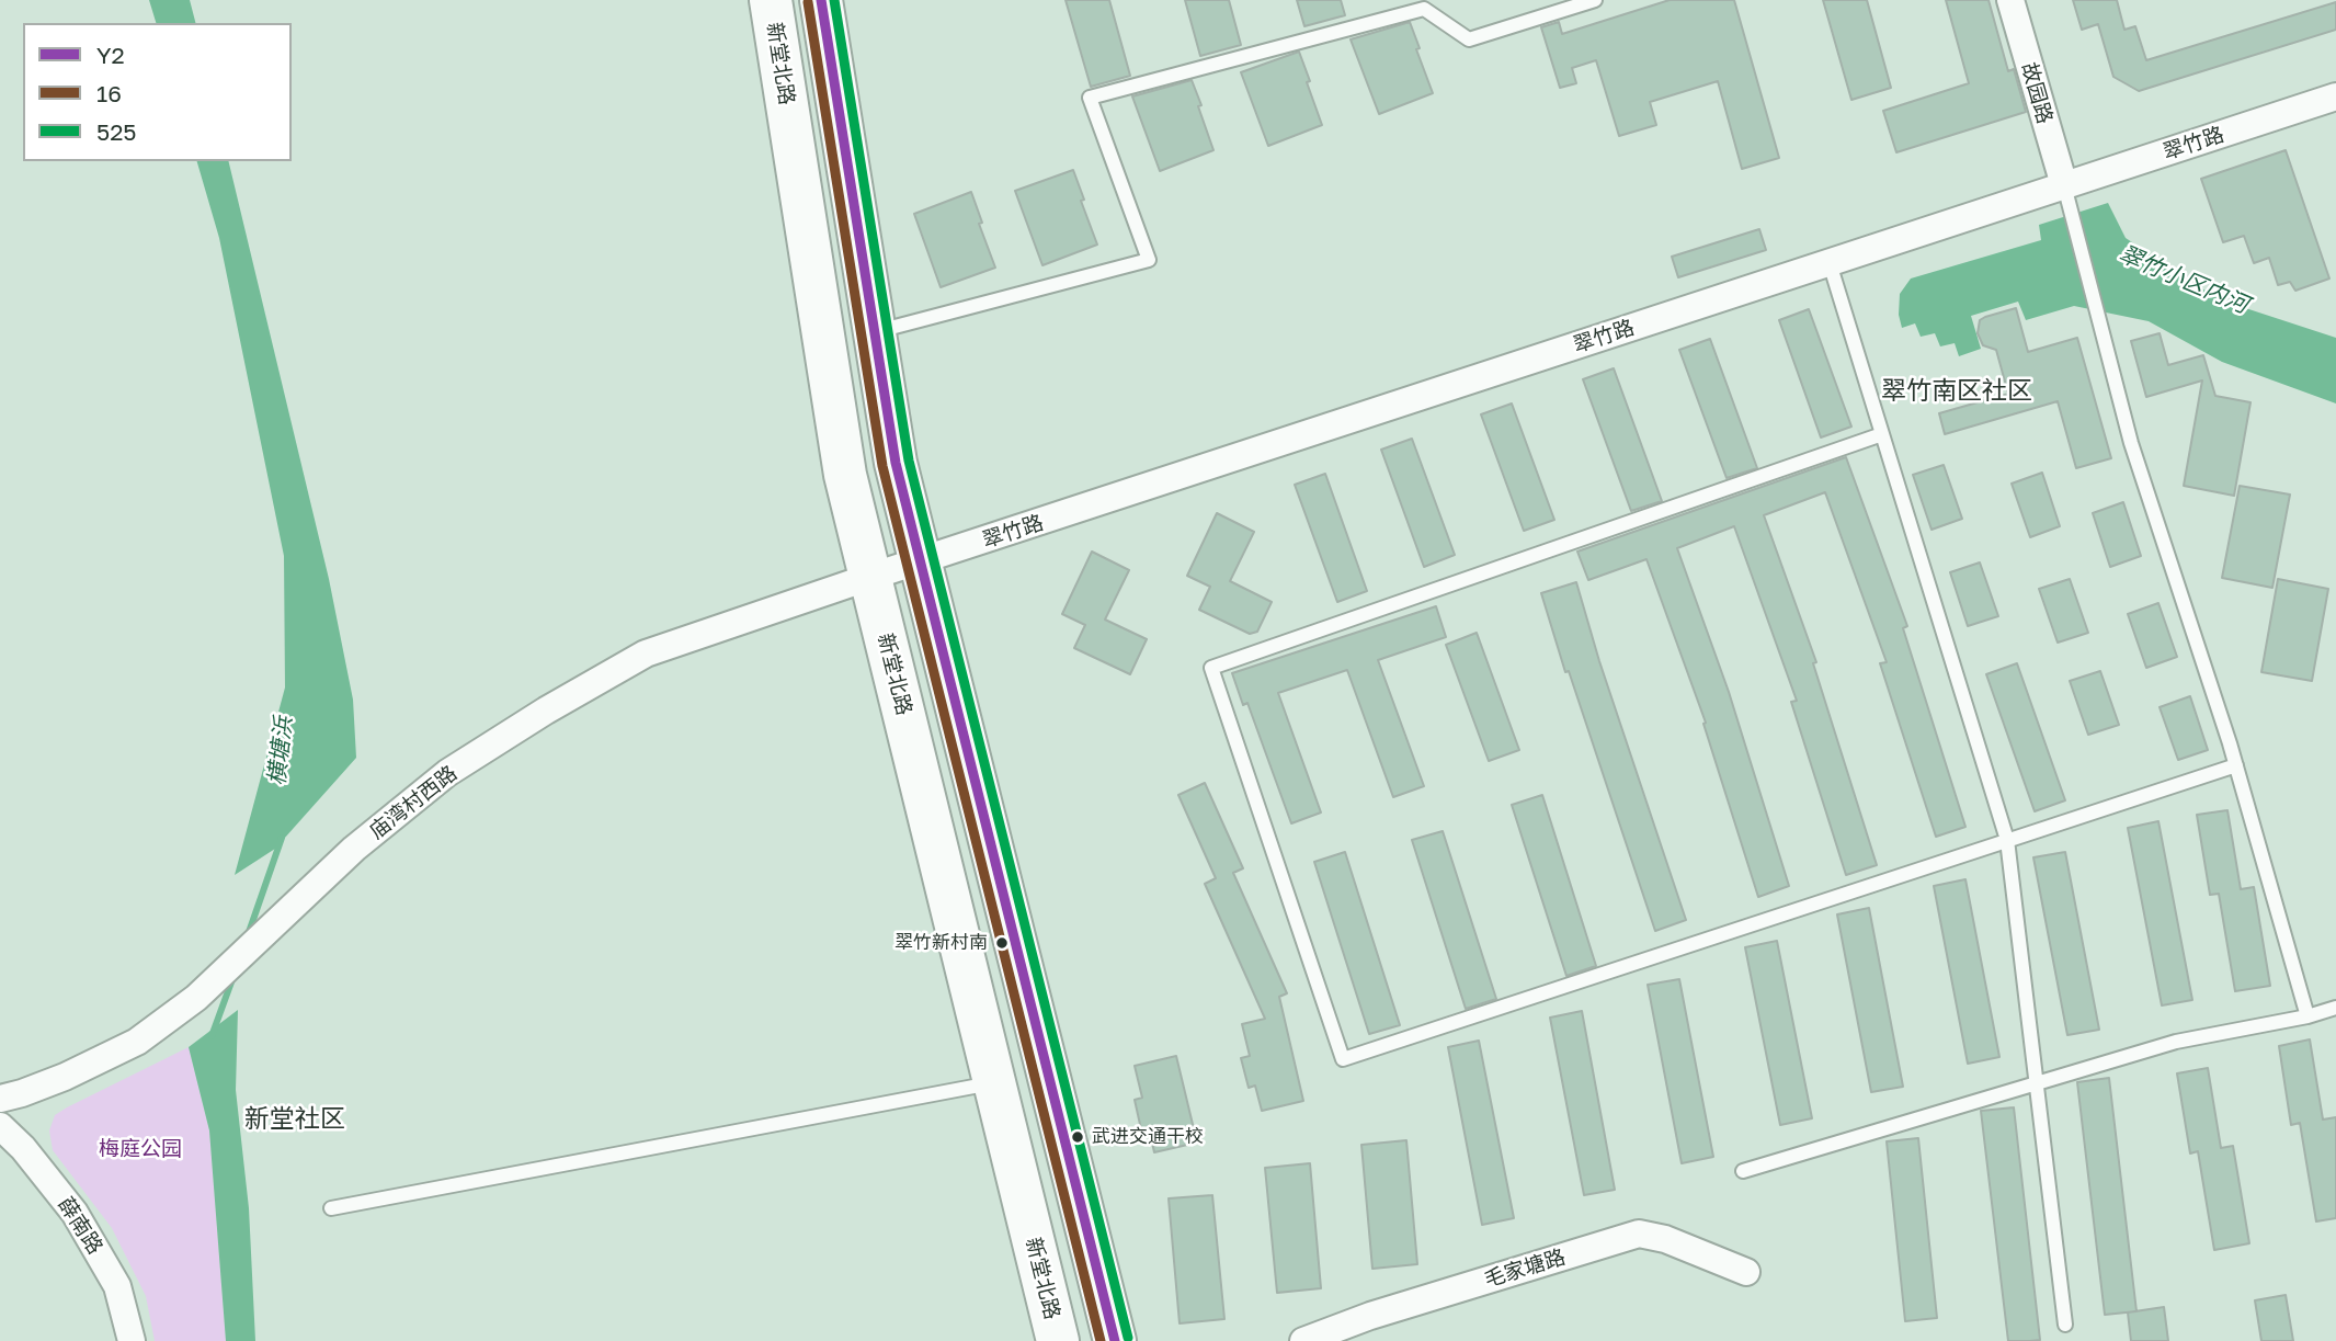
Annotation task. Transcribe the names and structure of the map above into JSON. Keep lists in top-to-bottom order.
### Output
{
  "streets": {
    "main road": ["新堂北路"],
    "street": [
      "故园路",
      "翠竹路",
      "庙湾村西路",
      "薛南路",
      "毛家塘路"
    ]
  },
  "crossings": [
    ["新堂北路", "翠竹路"],
    ["新堂北路", "庙湾村西路"],
    ["故园路", "翠竹路"],
    ["翠竹路", "庙湾村西路"]
  ],
  "districts": ["翠竹南区社区", "新堂社区"],
  "water": ["翠竹小区内河", "横塘浜"],
  "parks": ["梅庭公园"],
  "places": ["翠竹新村南", "武进交通干校"],
  "lines": ["transit line Y2", "transit line 525", "transit line 16"],
  "legend": ["Y2", "16", "525"]
}
